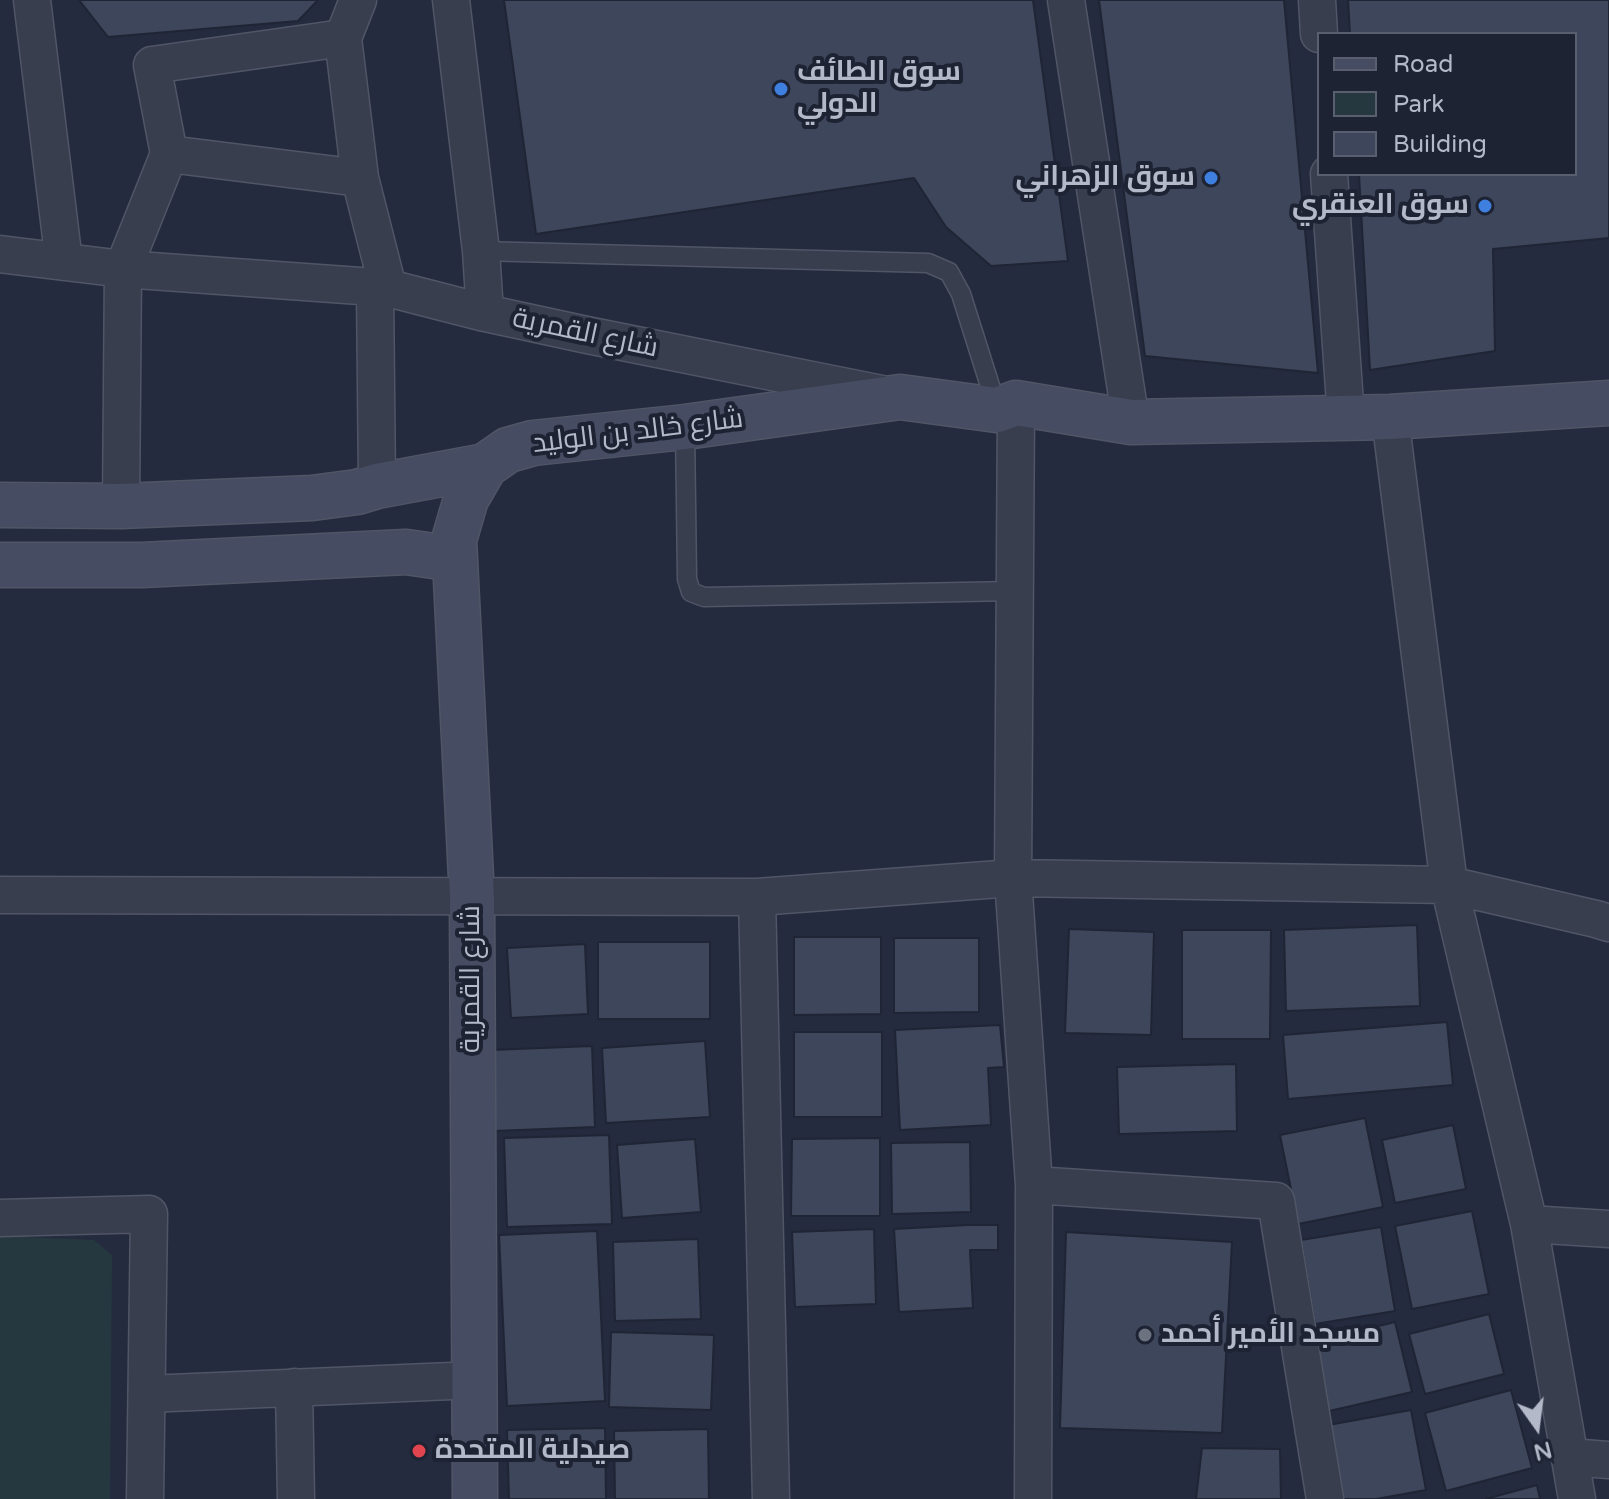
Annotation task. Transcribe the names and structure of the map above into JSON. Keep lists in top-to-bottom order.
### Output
{
  "streets": {
    "street": ["شارع القمرية", "شارع خالد بن الوليد"]
  },
  "crossings": [
    ["شارع القمرية", "شارع خالد بن الوليد"]
  ],
  "places": [
    "سوق الطائف الدولي",
    "سوق الزهراني",
    "سوق العنقري",
    "مسجد الأمير أحمد",
    "صيدلية المتحدة"
  ],
  "legend": ["Road", "Park", "Building"],
  "north": "bottom"
}
